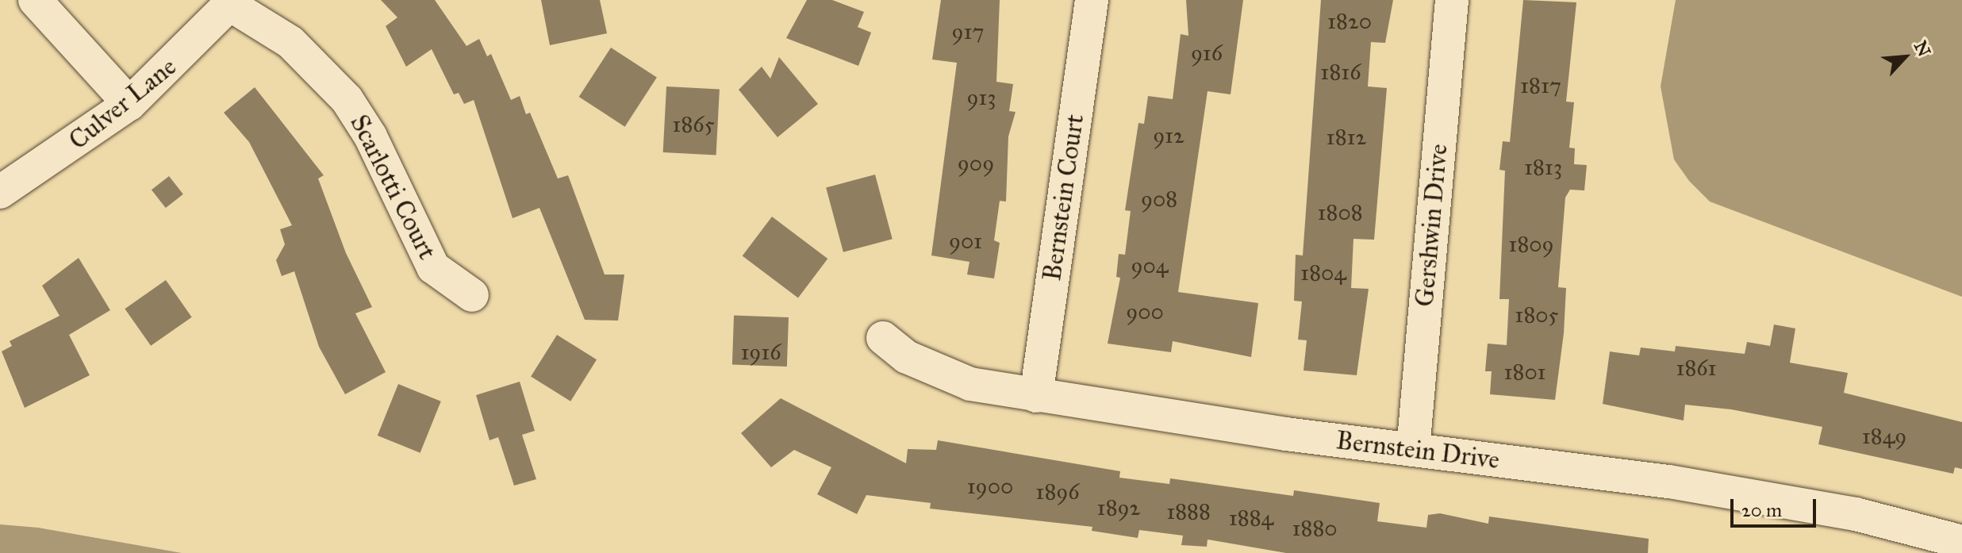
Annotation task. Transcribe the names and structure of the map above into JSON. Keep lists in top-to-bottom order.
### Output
{
  "streets": {
    "street": [
      "Culver Lane",
      "Scarlotti Court",
      "Bernstein Court",
      "Gershwin Drive",
      "Bernstein Drive"
    ]
  },
  "crossings": [
    ["Culver Lane", "Scarlotti Court"],
    ["Bernstein Court", "Bernstein Drive"],
    ["Gershwin Drive", "Bernstein Drive"]
  ],
  "house_numbers": [
    "1820",
    "917",
    "916",
    "1816",
    "1817",
    "913",
    "1865",
    "912",
    "1812",
    "909",
    "1813",
    "908",
    "1808",
    "901",
    "1809",
    "904",
    "1804",
    "900",
    "1805",
    "1916",
    "1861",
    "1801",
    "1849",
    "1900",
    "1896",
    "1892",
    "1888",
    "1884",
    "1880"
  ],
  "scale_bar": "20 m",
  "north": "top right"
}
